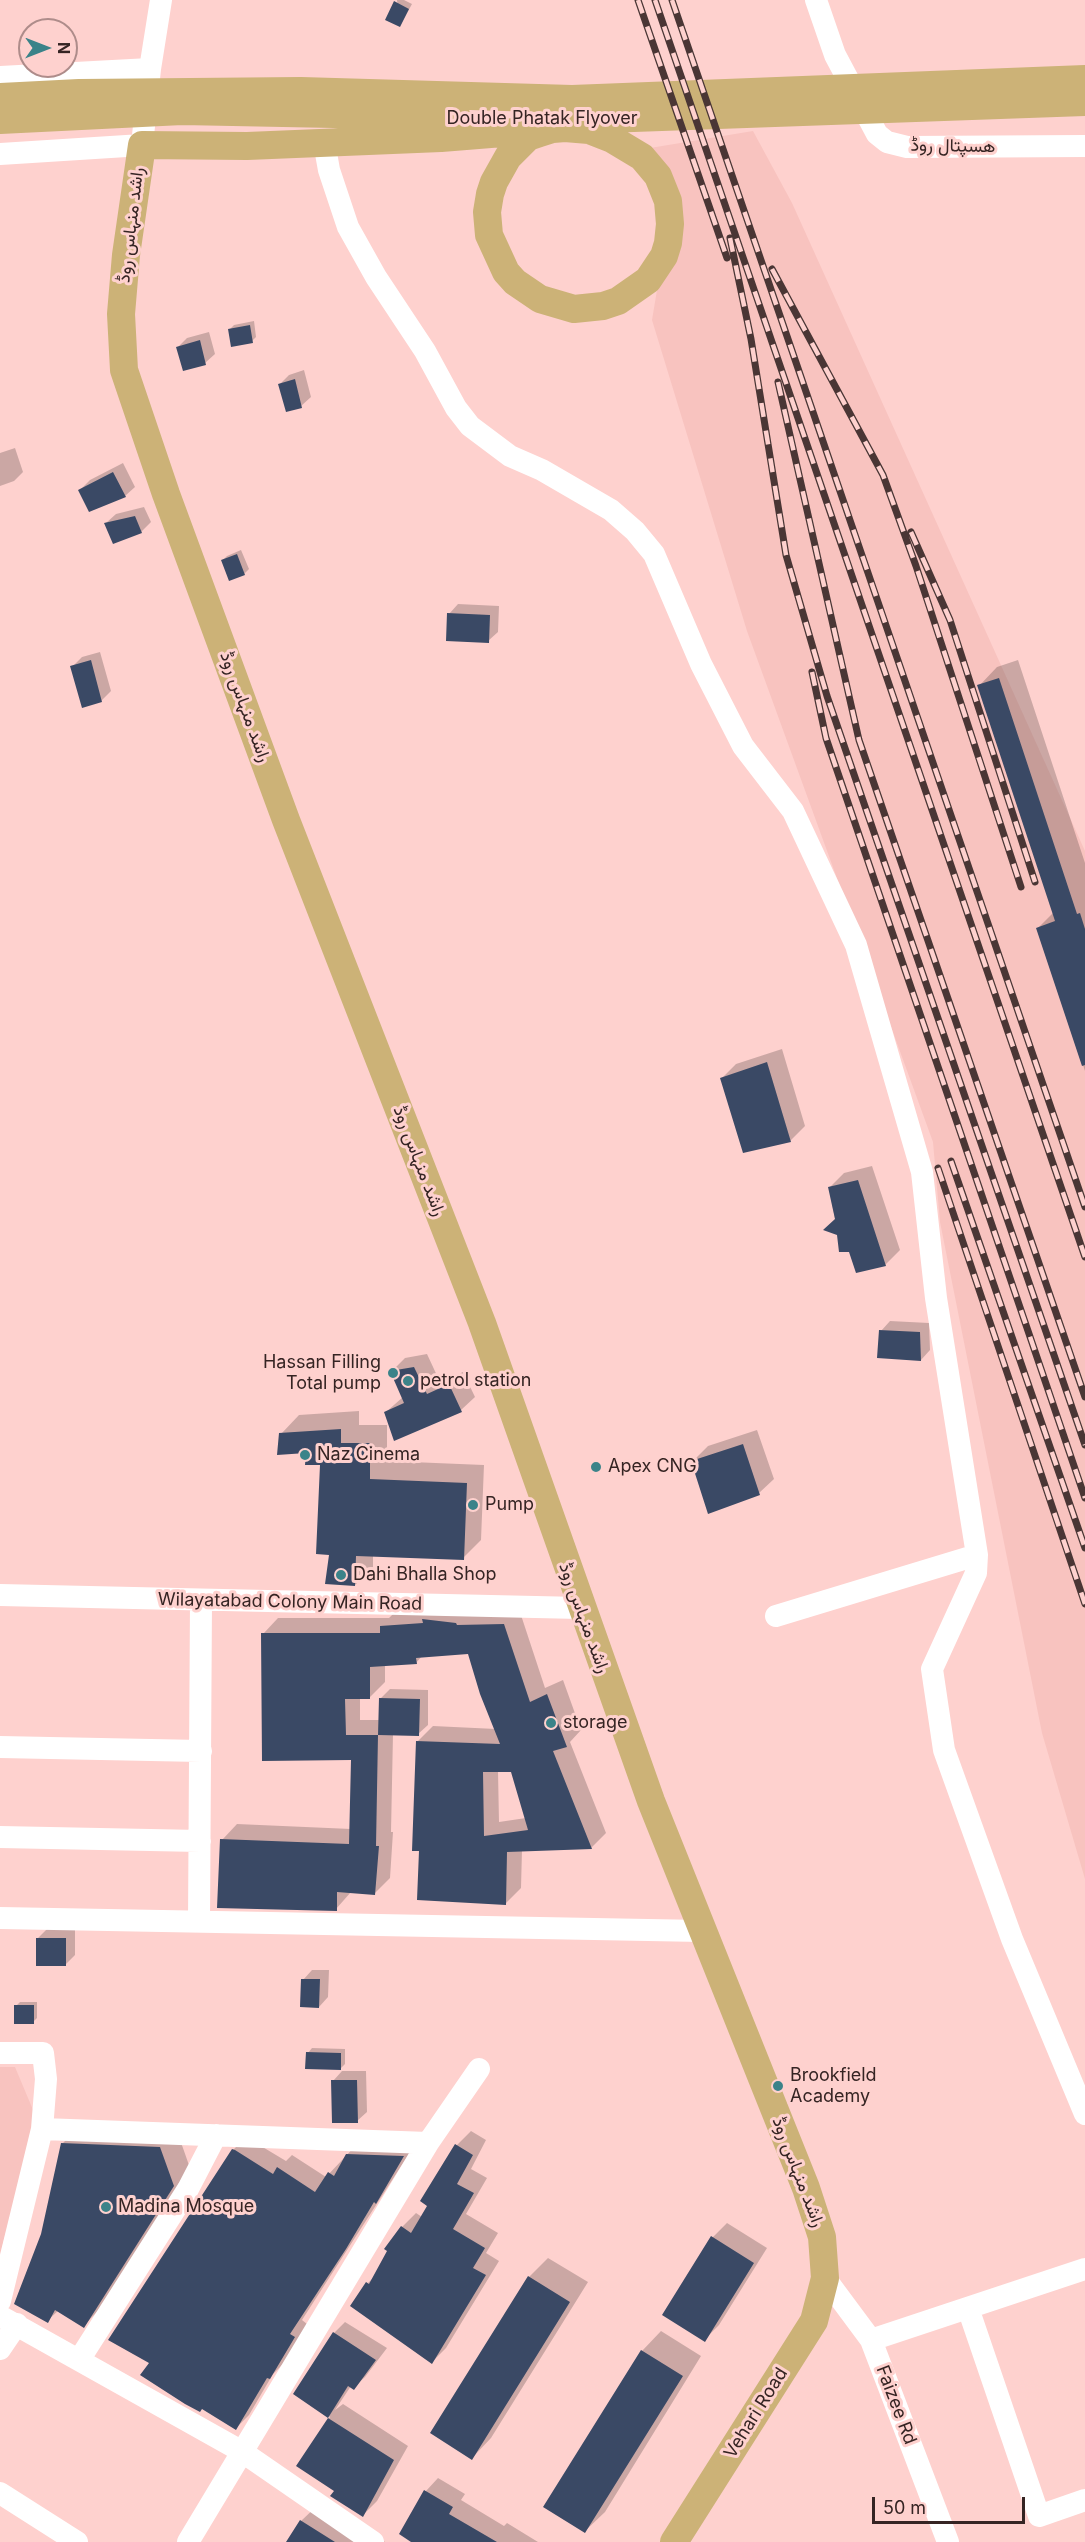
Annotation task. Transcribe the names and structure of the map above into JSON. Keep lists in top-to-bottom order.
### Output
{
  "streets": {
    "main road": ["Double Phatak Flyover", "راشد منہاس روڈ", "Vehari Road"],
    "street": ["ھسپتال روڈ", "Wilayatabad Colony Main Road", "Faizee Rd"]
  },
  "crossings": [
    ["راشد منہاس روڈ", "Wilayatabad Colony Main Road"],
    ["راشد منہاس روڈ", "Faizee Rd"],
    ["راشد منہاس روڈ", "Vehari Road"],
    ["Faizee Rd", "Vehari Road"]
  ],
  "places": [
    "Hassan Filling Total pump",
    "petrol station",
    "Naz Cinema",
    "Apex CNG",
    "Pump",
    "Dahi Bhalla Shop",
    "storage",
    "Brookfield Academy",
    "Madina Mosque"
  ],
  "scale_bar": "50 m",
  "north": "right"
}
